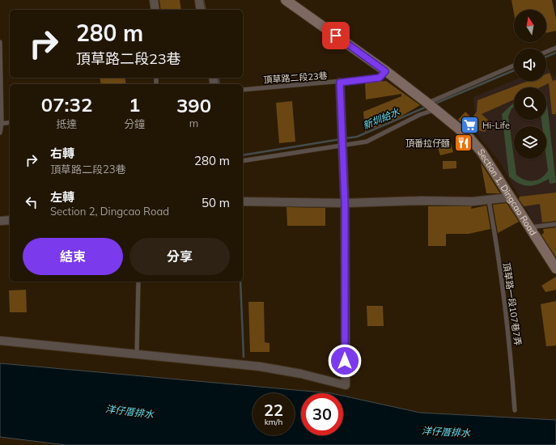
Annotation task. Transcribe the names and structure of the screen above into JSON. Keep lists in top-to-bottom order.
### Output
{
  "streets": {
    "street": ["Section 1, Dingcao Road"],
    "lane": ["頂草路二段23巷", "頂草路一段107巷7弄"]
  },
  "crossings": [
    ["頂草路二段23巷", "Section 1, Dingcao Road"]
  ],
  "water": ["新圳給水", "洋仔厝排水"],
  "places": {
    "supermarket": ["Hi-Life"],
    "restaurant": ["頂番拉仔麵"]
  },
  "north": "top",
  "page": {
    "turn": ["280 m", "頂草路二段23巷"],
    "eta": [
      "07:32",
      "抵達",
      "1",
      "分鐘",
      "390",
      "m"
    ],
    "list": [
      {
        "name": "右轉",
        "note": "頂草路二段23巷",
        "value": "280 m"
      },
      {
        "name": "左轉",
        "note": "Section 2, Dingcao Road",
        "value": "50 m"
      }
    ],
    "buttons": ["結束", "分享"],
    "speed": "22 km/h",
    "limit": "30"
  }
}
